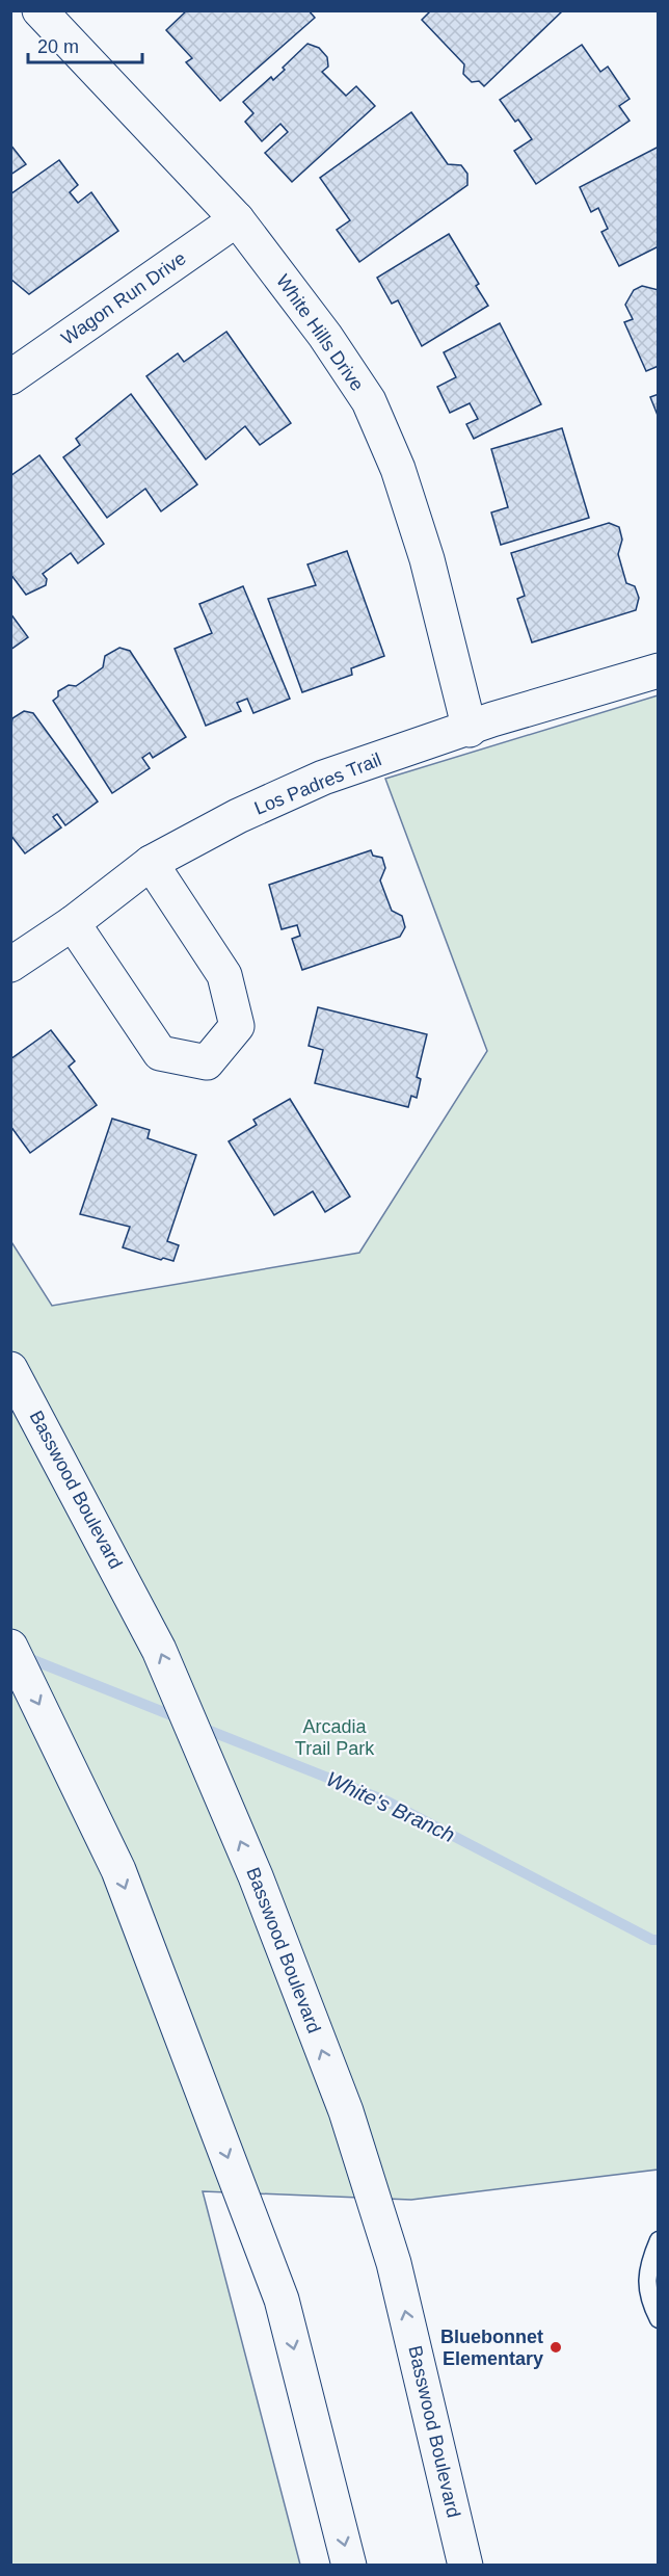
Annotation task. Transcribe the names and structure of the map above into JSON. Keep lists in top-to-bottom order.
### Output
{
  "streets": {
    "street": [
      "Wagon Run Drive",
      "White Hills Drive",
      "Los Padres Trail",
      "Basswood Boulevard"
    ]
  },
  "crossings": [
    ["Wagon Run Drive", "White Hills Drive"],
    ["White Hills Drive", "Los Padres Trail"]
  ],
  "water": ["White's Branch"],
  "parks": ["Arcadia Trail Park"],
  "places": ["Bluebonnet Elementary"],
  "scale_bar": "20 m"
}
